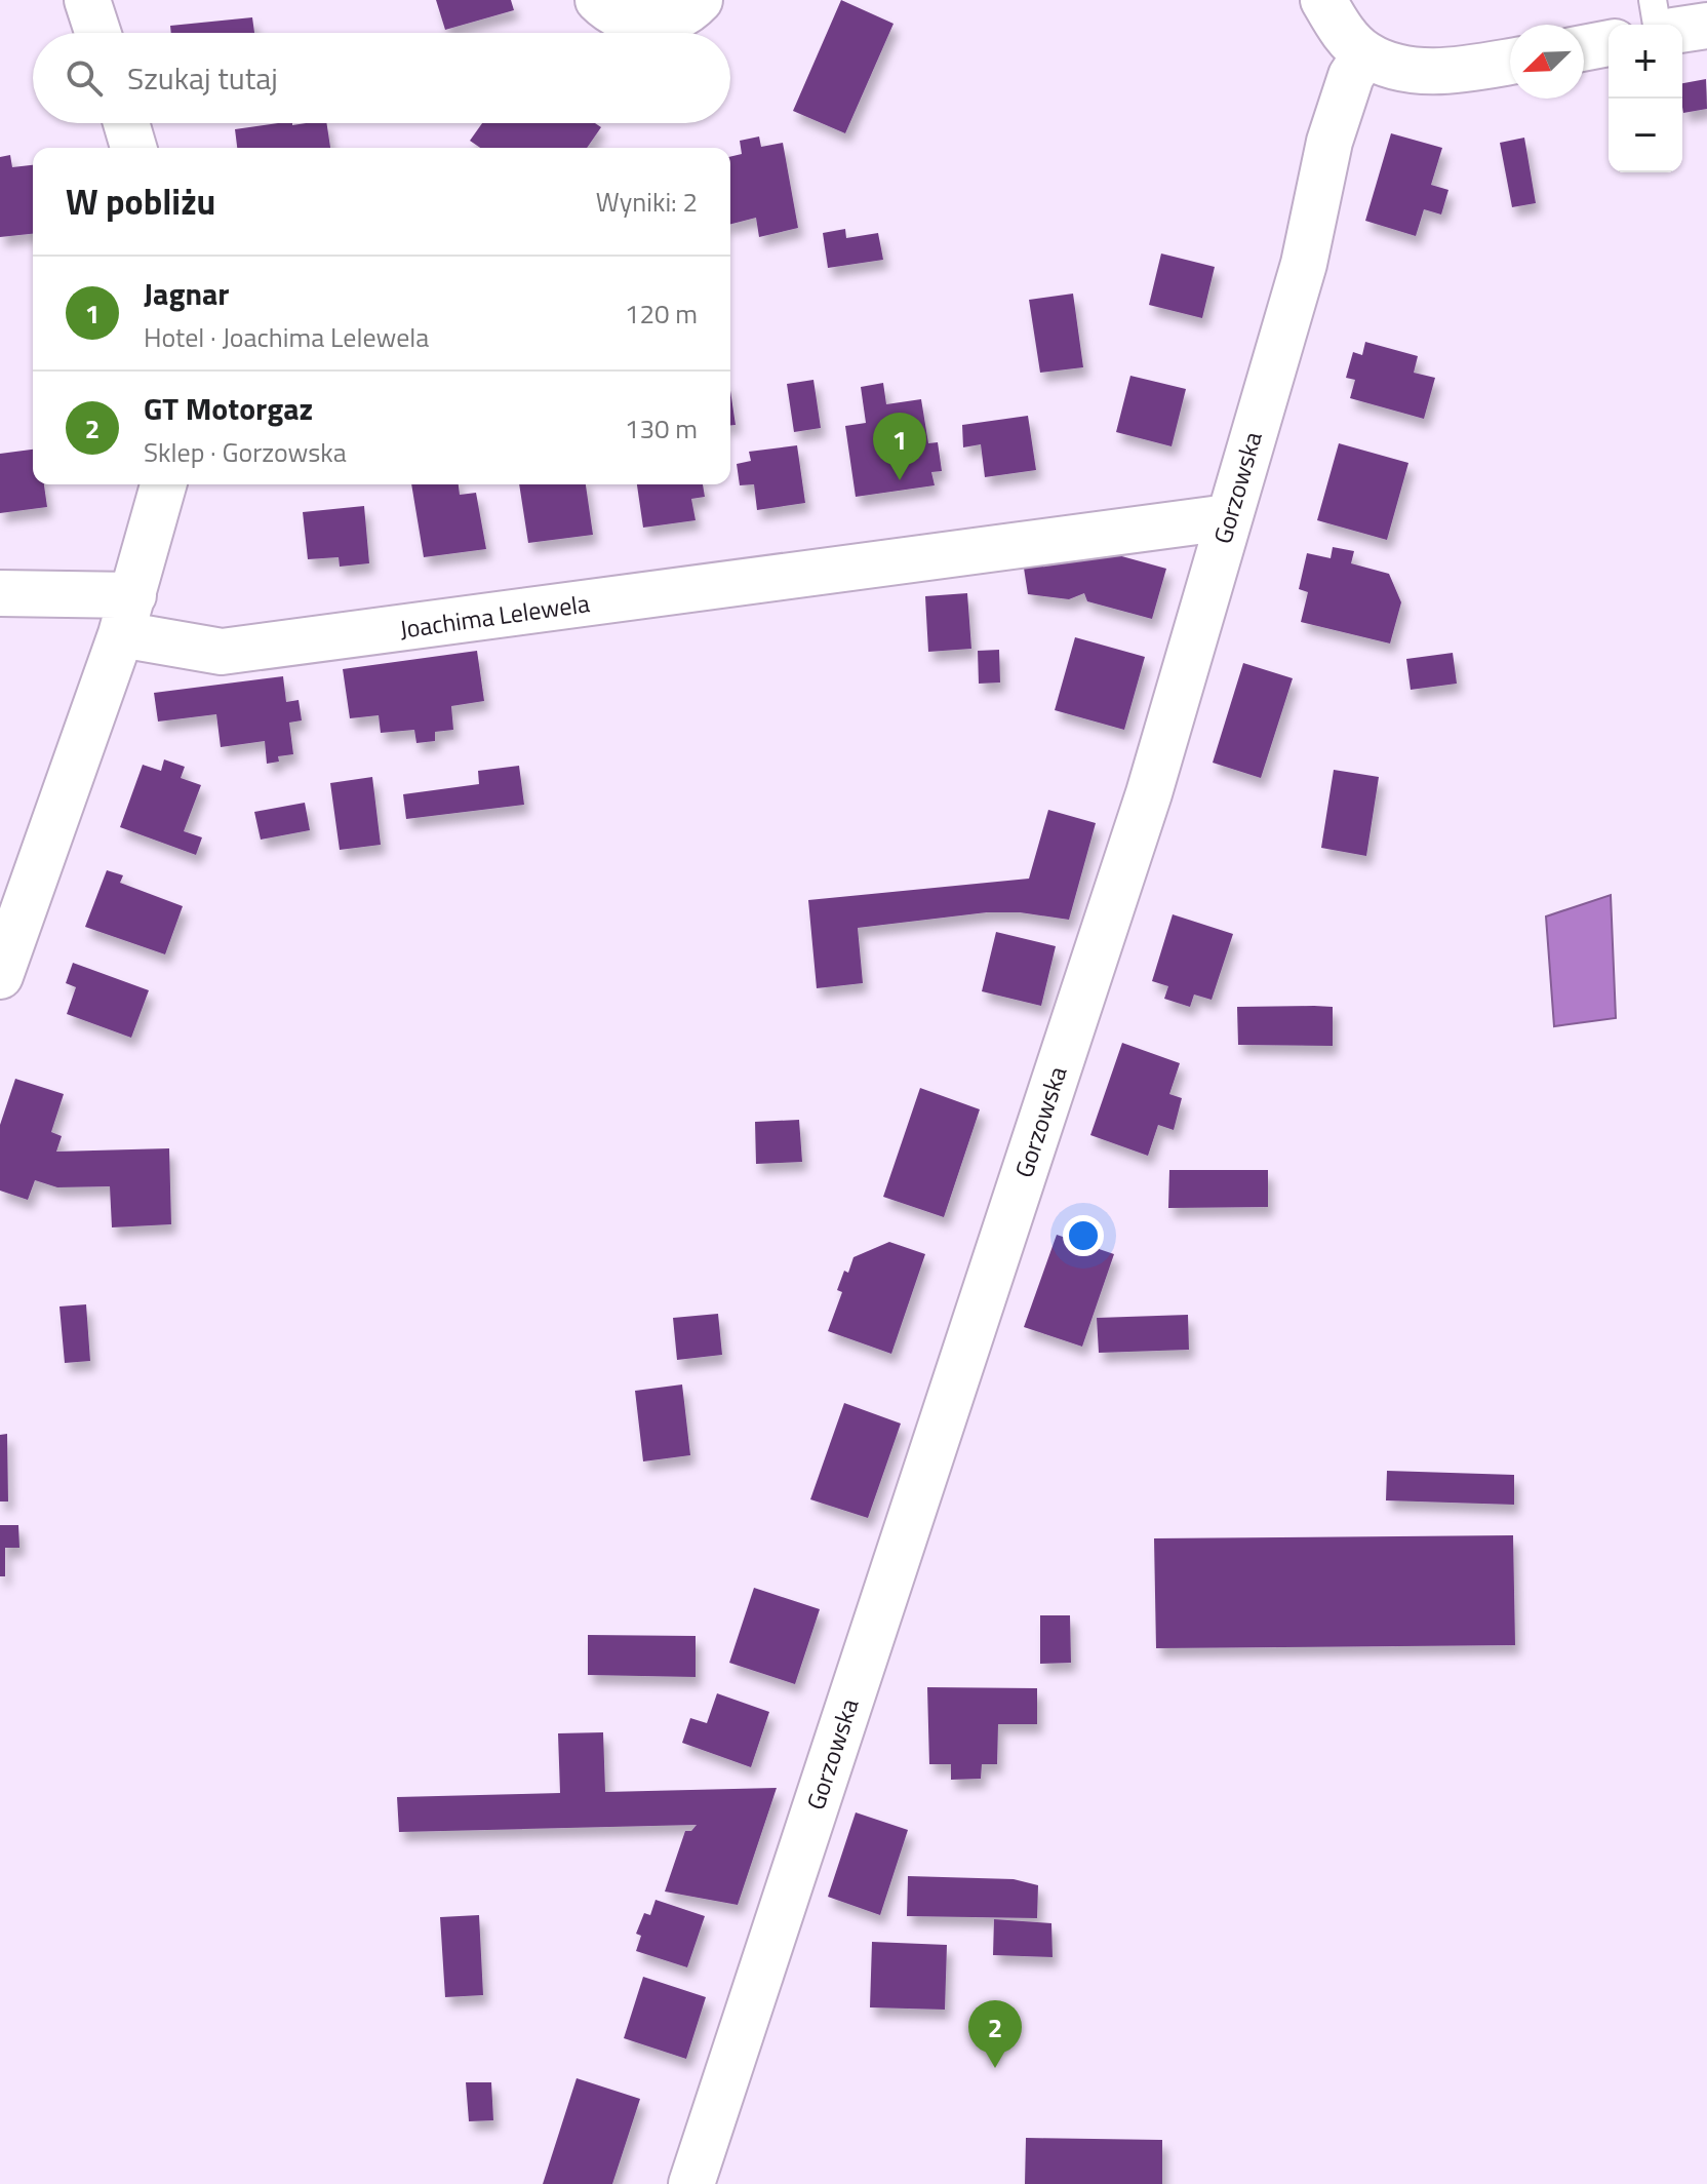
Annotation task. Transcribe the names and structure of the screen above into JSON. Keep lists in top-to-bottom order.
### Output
{
  "streets": {
    "street": ["Gorzowska", "Joachima Lelewela"]
  },
  "crossings": [
    ["Gorzowska", "Joachima Lelewela"]
  ],
  "north": "bottom left",
  "page": {
    "map_buttons": ["+", "−"],
    "search": "Szukaj tutaj",
    "heading": ["W pobliżu", "Wyniki: 2"],
    "list": [
      {
        "mark": "1",
        "name": "Jagnar",
        "note": "Hotel · Joachima Lelewela",
        "value": "120 m"
      },
      {
        "mark": "2",
        "name": "GT Motorgaz",
        "note": "Sklep · Gorzowska",
        "value": "130 m"
      }
    ],
    "pins": ["1", "2"]
  }
}
